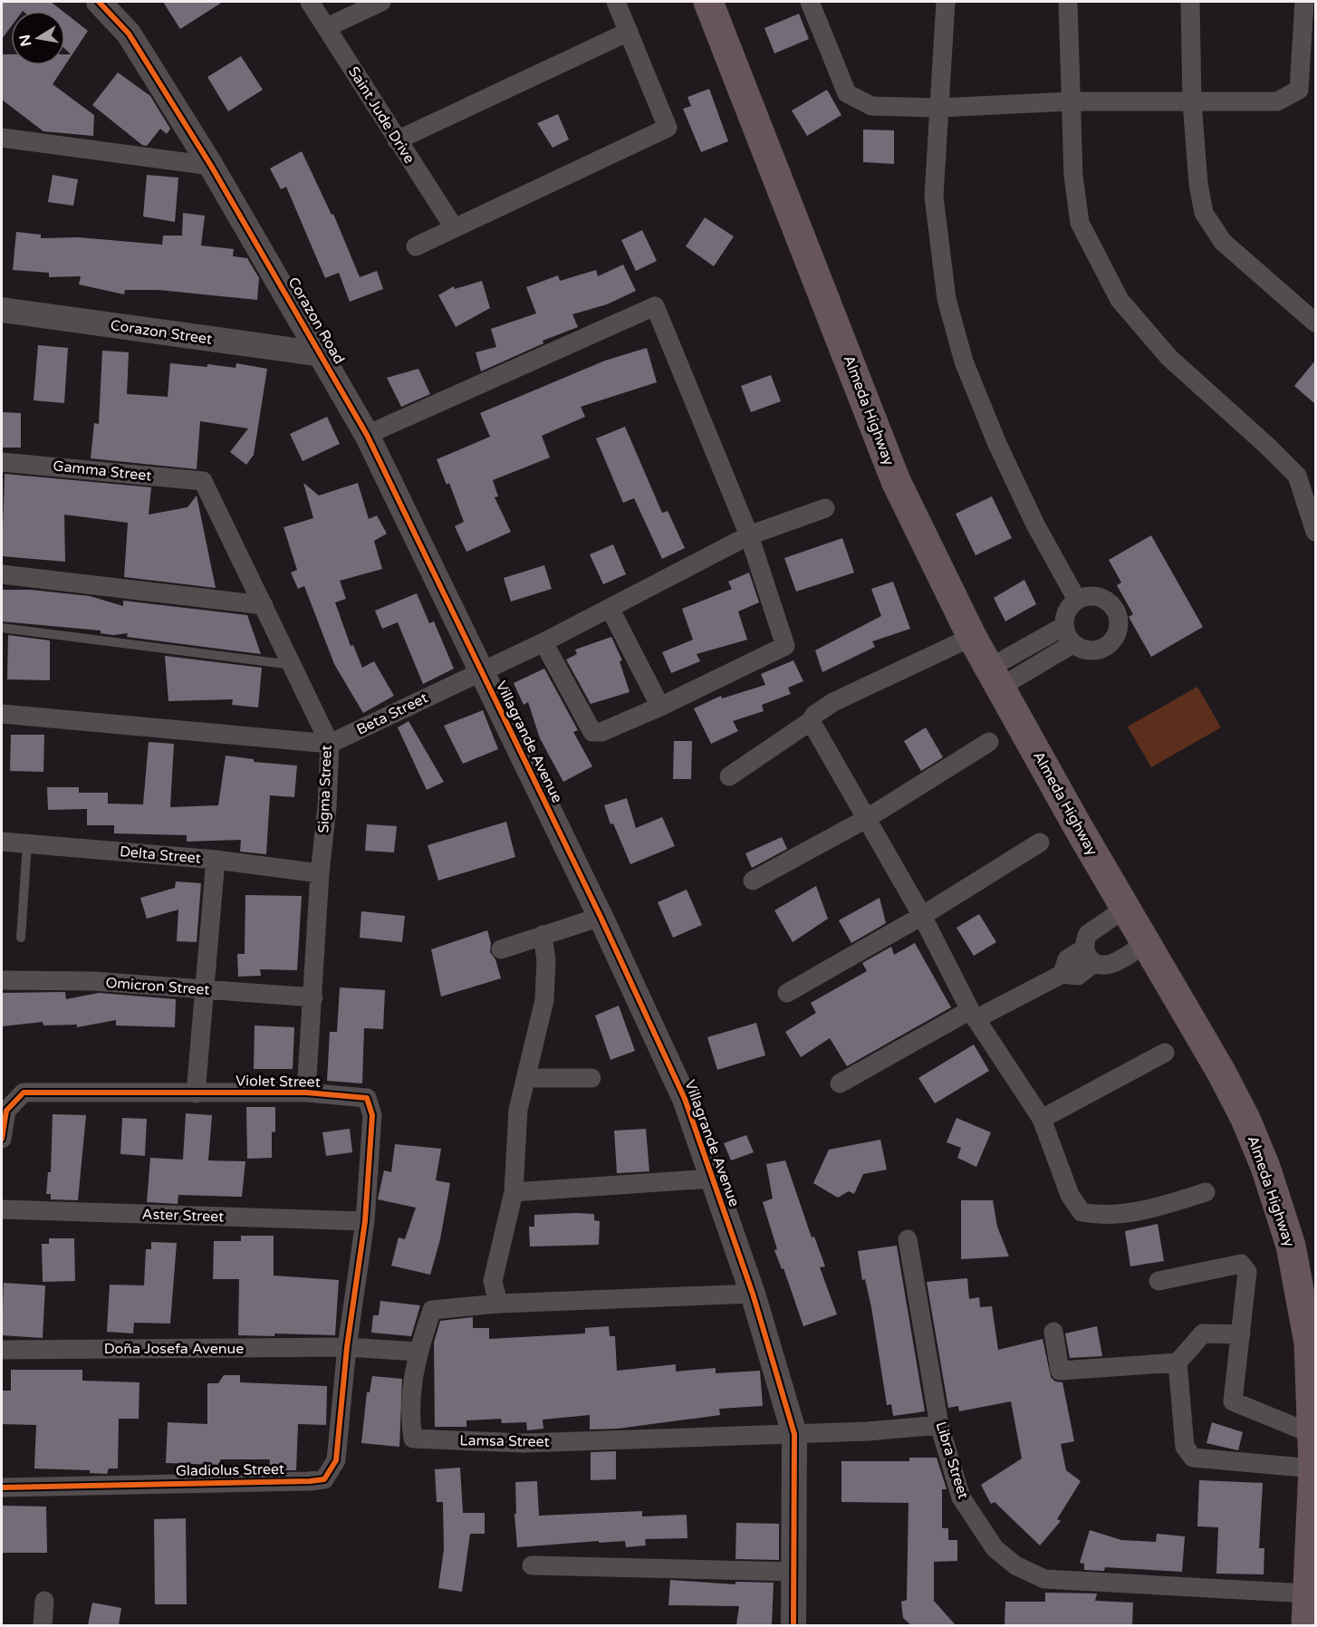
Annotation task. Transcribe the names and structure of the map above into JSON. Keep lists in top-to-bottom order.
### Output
{
  "streets": {
    "highway": ["Almeda Highway"],
    "street": [
      "Saint Jude Drive",
      "Corazon Road",
      "Corazon Street",
      "Gamma Street",
      "Beta Street",
      "Villagrande Avenue",
      "Sigma Street",
      "Delta Street",
      "Omicron Street",
      "Violet Street",
      "Aster Street",
      "Doña Josefa Avenue",
      "Lamsa Street",
      "Libra Street",
      "Gladiolus Street"
    ]
  },
  "crossings": [
    ["Corazon Road", "Corazon Street"],
    ["Corazon Road", "Beta Street"],
    ["Corazon Road", "Villagrande Avenue"],
    ["Almeda Highway", "Libra Street"],
    ["Gamma Street", "Sigma Street"],
    ["Beta Street", "Villagrande Avenue"],
    ["Beta Street", "Sigma Street"],
    ["Villagrande Avenue", "Lamsa Street"],
    ["Sigma Street", "Delta Street"],
    ["Sigma Street", "Omicron Street"],
    ["Sigma Street", "Violet Street"],
    ["Violet Street", "Aster Street"],
    ["Violet Street", "Doña Josefa Avenue"],
    ["Violet Street", "Gladiolus Street"],
    ["Doña Josefa Avenue", "Lamsa Street"],
    ["Doña Josefa Avenue", "Gladiolus Street"]
  ],
  "north": "left"
}
